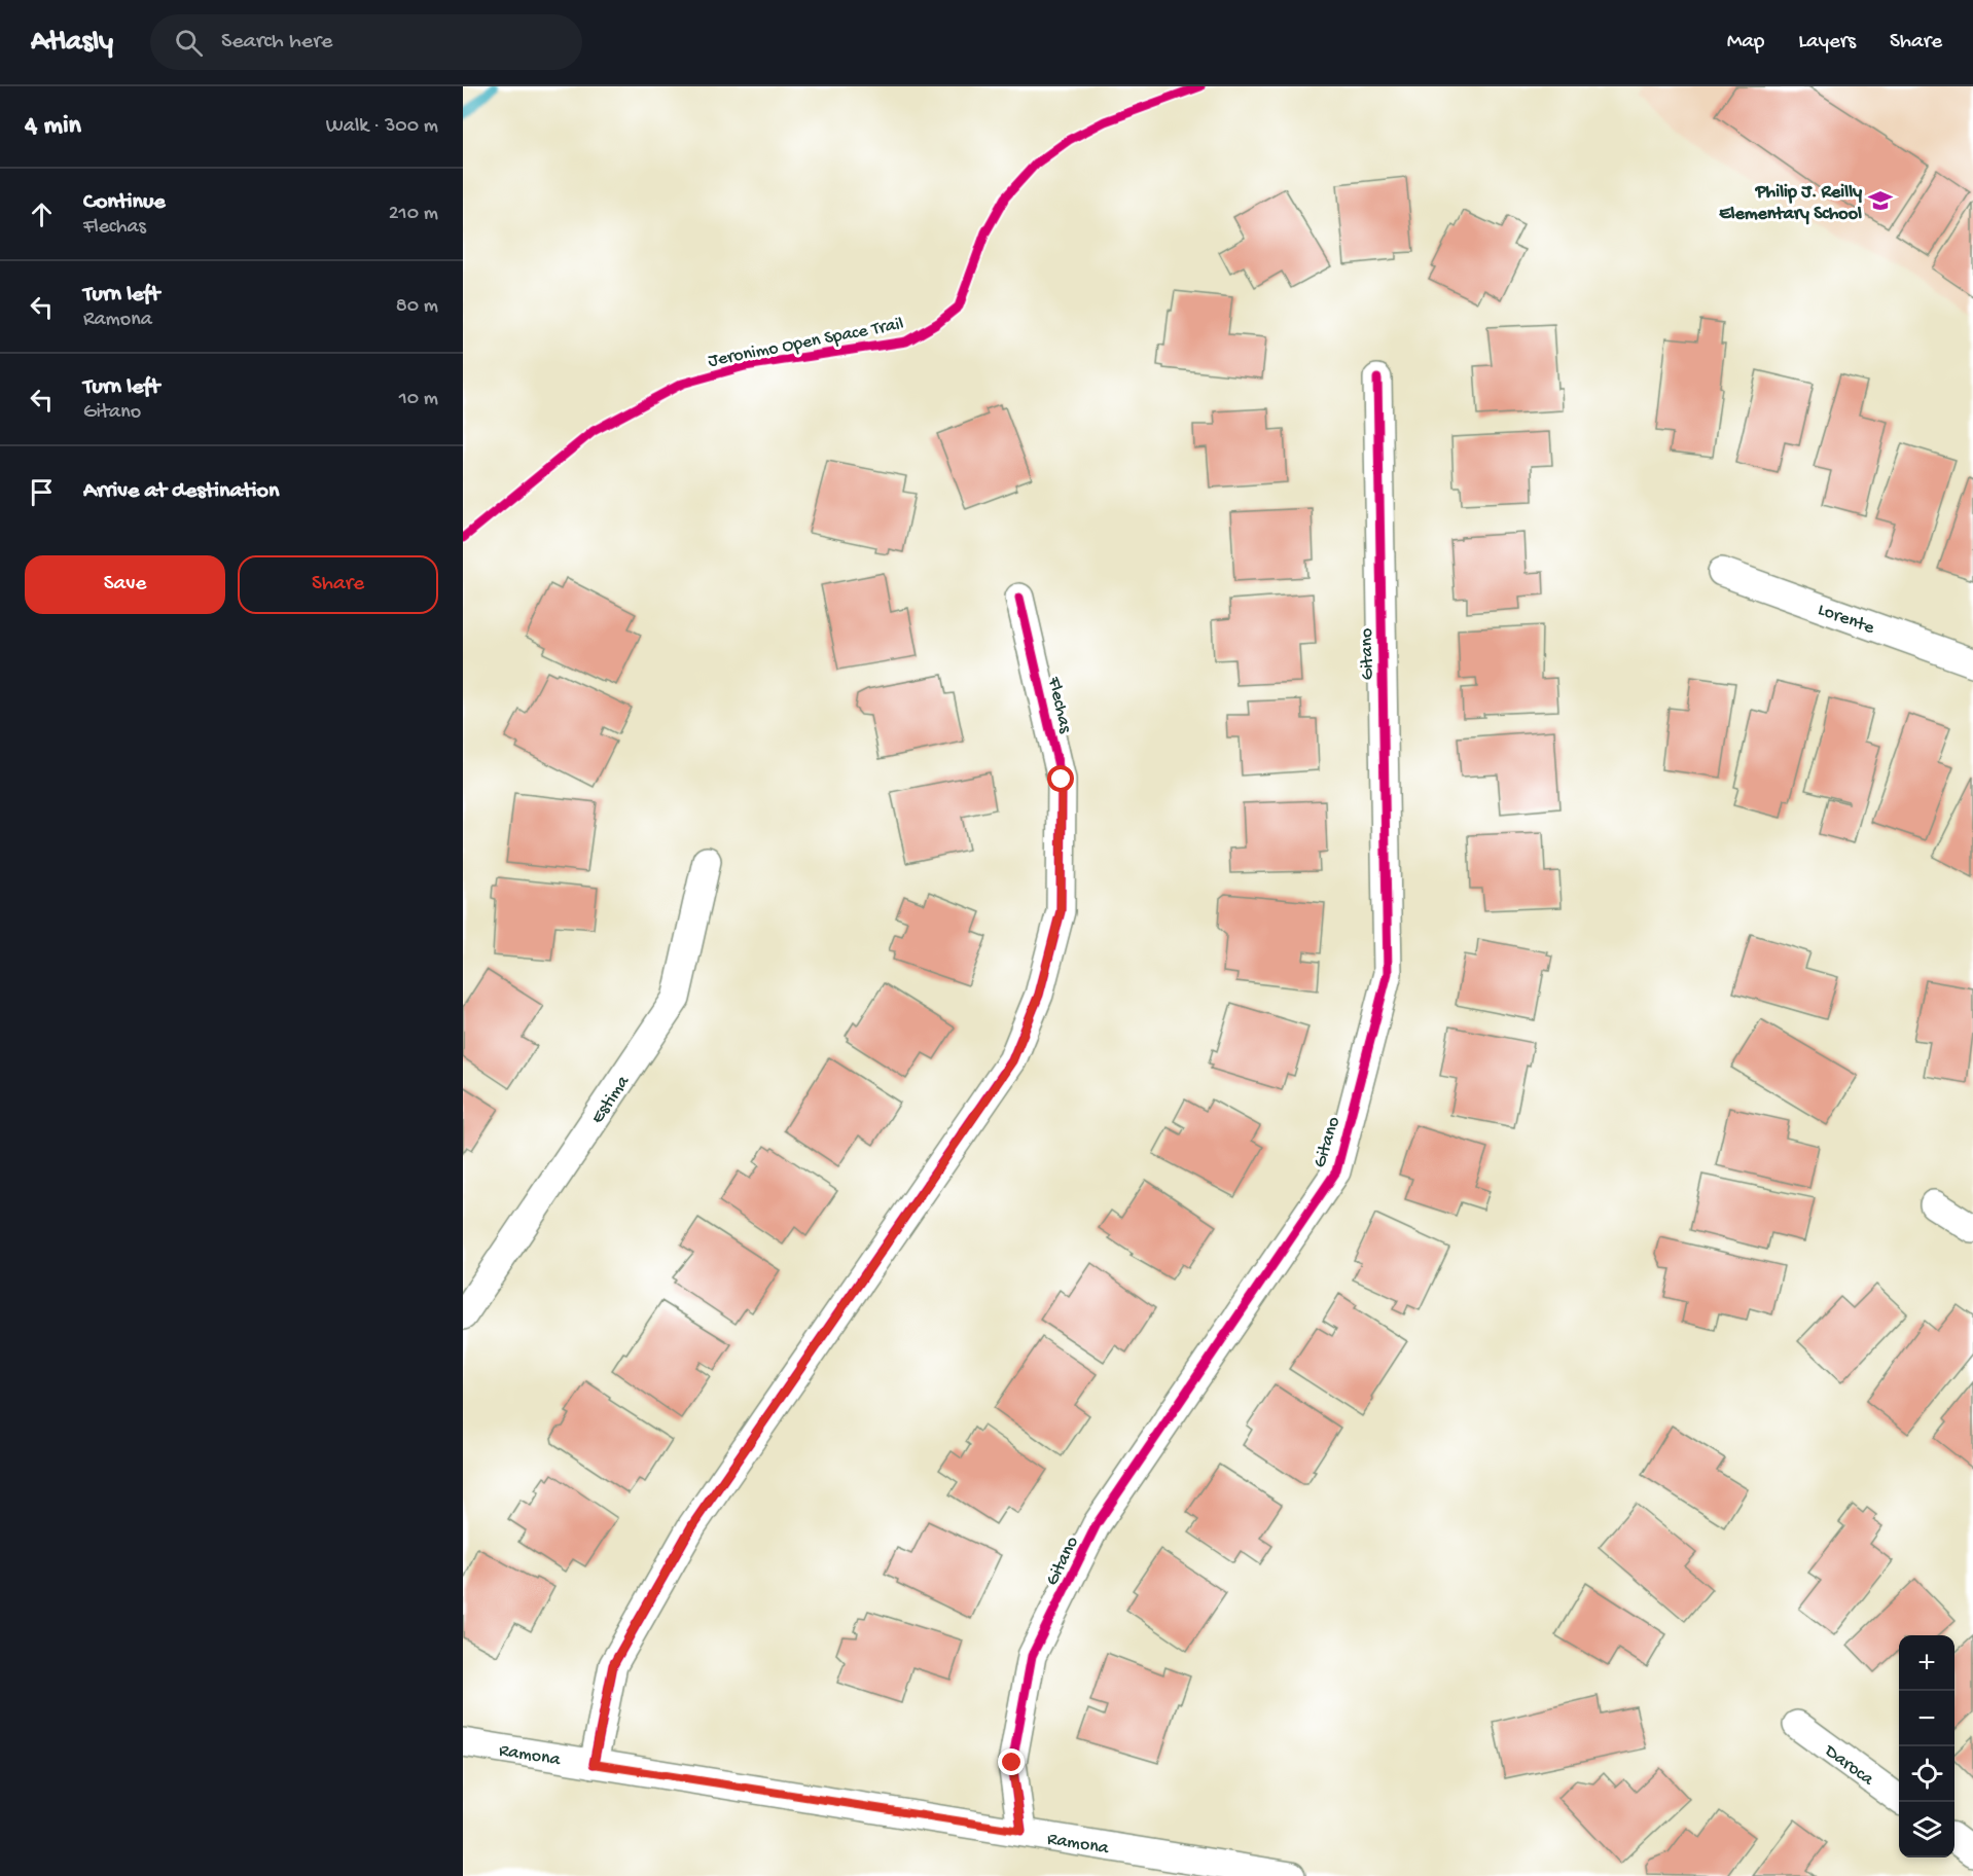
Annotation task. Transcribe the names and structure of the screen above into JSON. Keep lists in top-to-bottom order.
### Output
{
  "streets": {
    "street": [
      "Lorente",
      "Gitano",
      "Flechas",
      "Estima",
      "Ramona",
      "Daroca"
    ],
    "cycle path": ["Jeronimo Open Space Trail"]
  },
  "crossings": [
    ["Gitano", "Ramona"],
    ["Flechas", "Ramona"]
  ],
  "places": {
    "school or university": ["Philip J. Reilly Elementary School"]
  },
  "page": {
    "header": "Atlasly",
    "search": "Search here",
    "nav": ["Map", "Layers", "Share"],
    "heading": ["4 min", "Walk · 300 m"],
    "list": [
      ["Continue", "Flechas", "210 m"],
      ["Turn left", "Ramona", "80 m"],
      ["Turn left", "Gitano", "10 m"],
      "Arrive at destination"
    ],
    "buttons": ["Save", "Share"],
    "map_buttons": ["+", "−"]
  }
}
